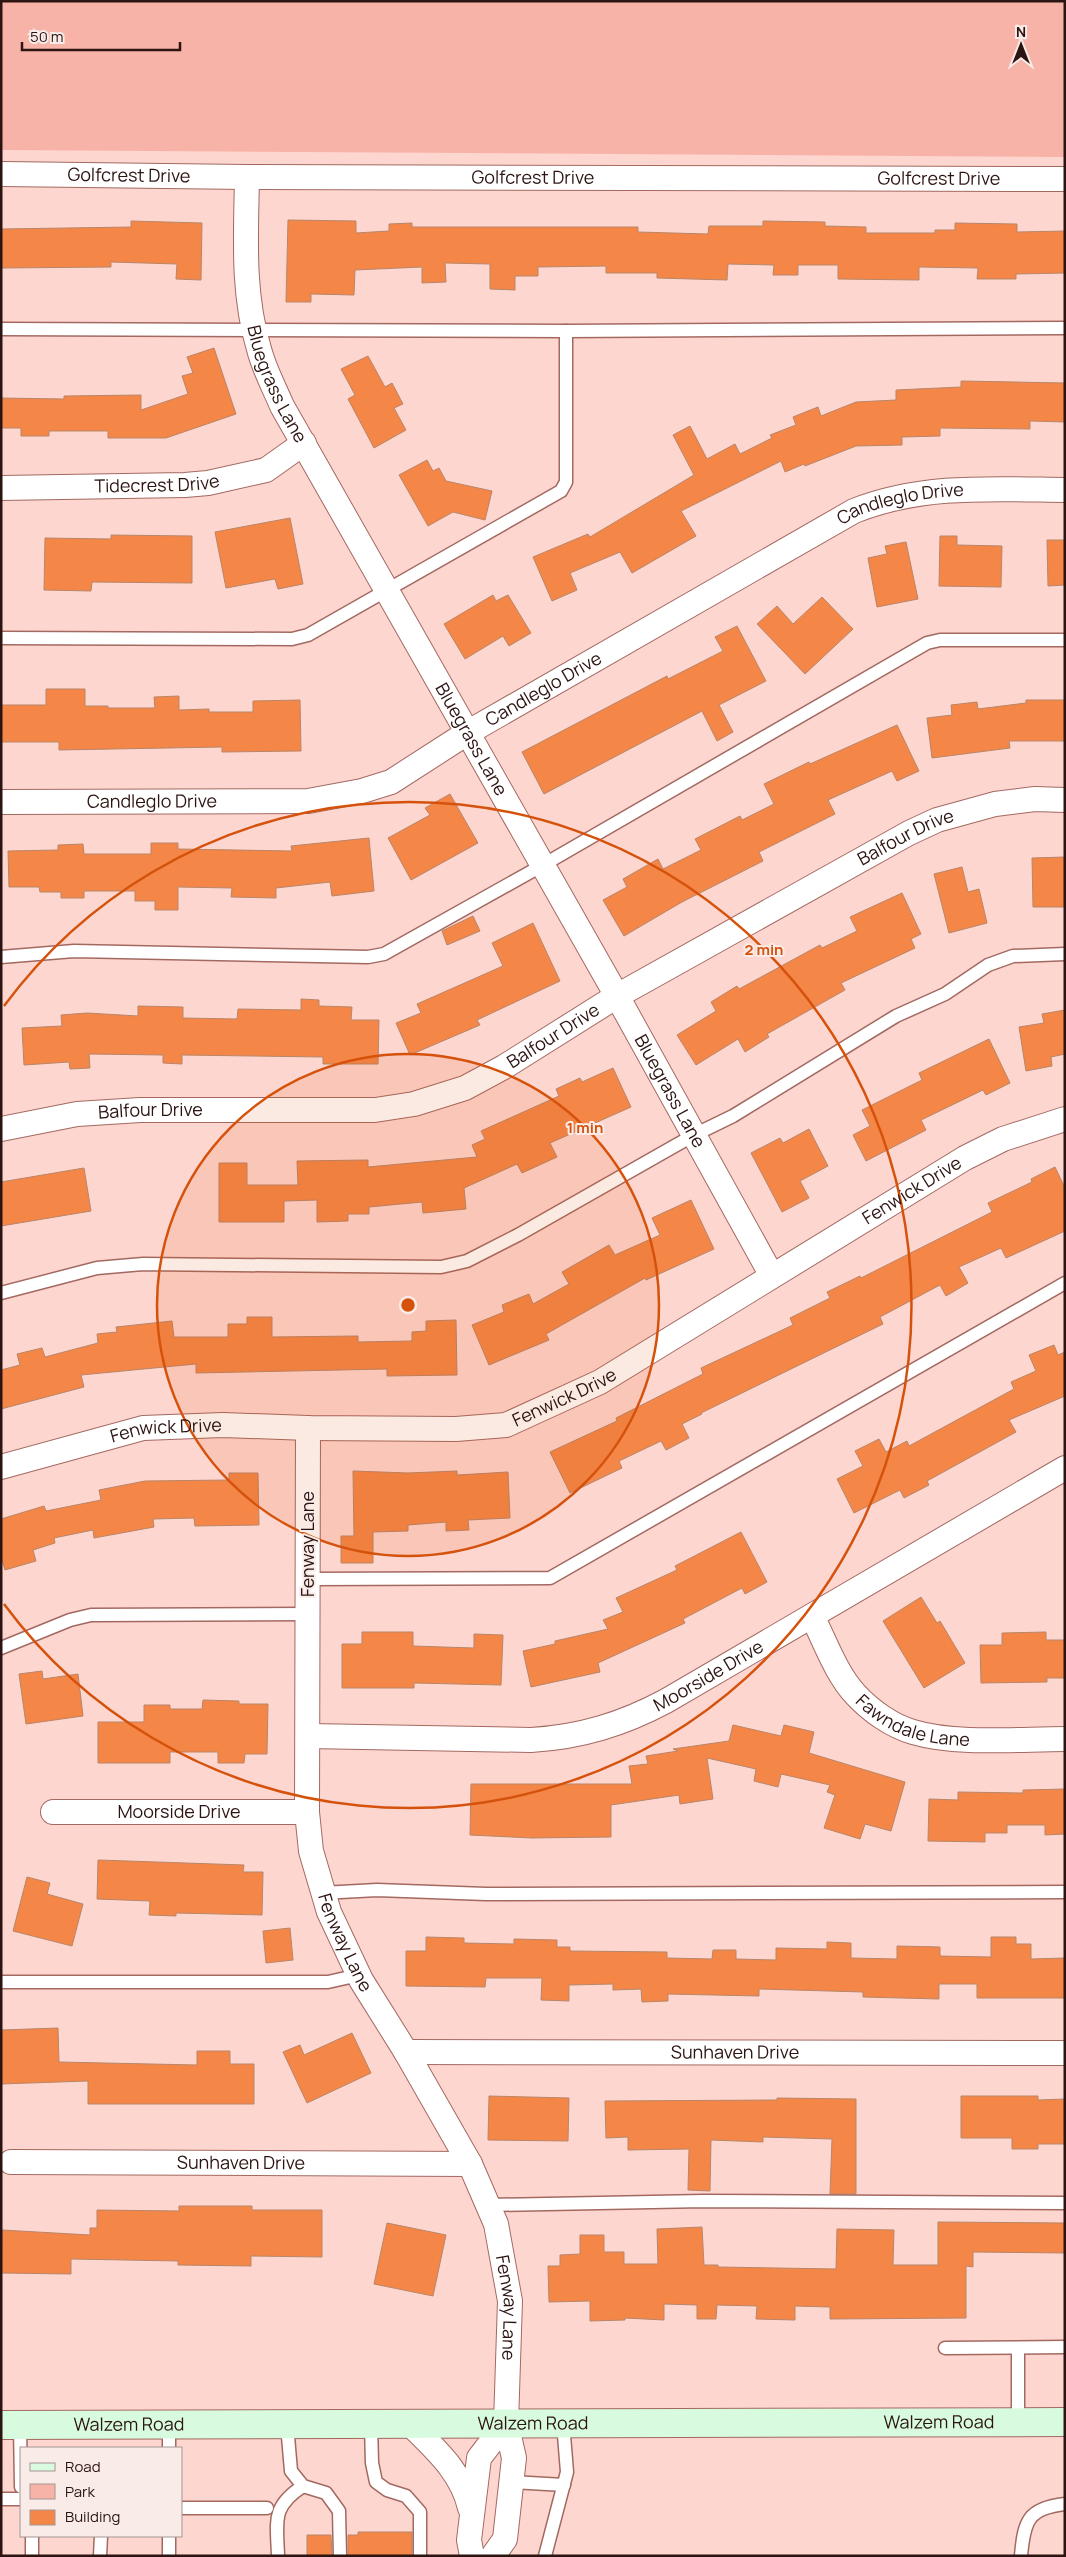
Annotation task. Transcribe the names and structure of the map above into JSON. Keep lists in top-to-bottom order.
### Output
{
  "streets": {
    "main road": ["Walzem Road"],
    "street": [
      "Golfcrest Drive",
      "Bluegrass Lane",
      "Tidecrest Drive",
      "Candleglo Drive",
      "Balfour Drive",
      "Fenwick Drive",
      "Fenway Lane",
      "Moorside Drive",
      "Fawndale Lane",
      "Sunhaven Drive"
    ]
  },
  "crossings": [
    ["Golfcrest Drive", "Bluegrass Lane"],
    ["Bluegrass Lane", "Tidecrest Drive"],
    ["Bluegrass Lane", "Candleglo Drive"],
    ["Bluegrass Lane", "Balfour Drive"],
    ["Bluegrass Lane", "Fenwick Drive"],
    ["Fenwick Drive", "Fenway Lane"],
    ["Fenway Lane", "Moorside Drive"],
    ["Fenway Lane", "Sunhaven Drive"],
    ["Fenway Lane", "Walzem Road"],
    ["Moorside Drive", "Fawndale Lane"]
  ],
  "legend": ["Road", "Park", "Building"],
  "scale_bar": "50 m",
  "north": "top",
  "rings": ["2 min", "1 min"]
}
